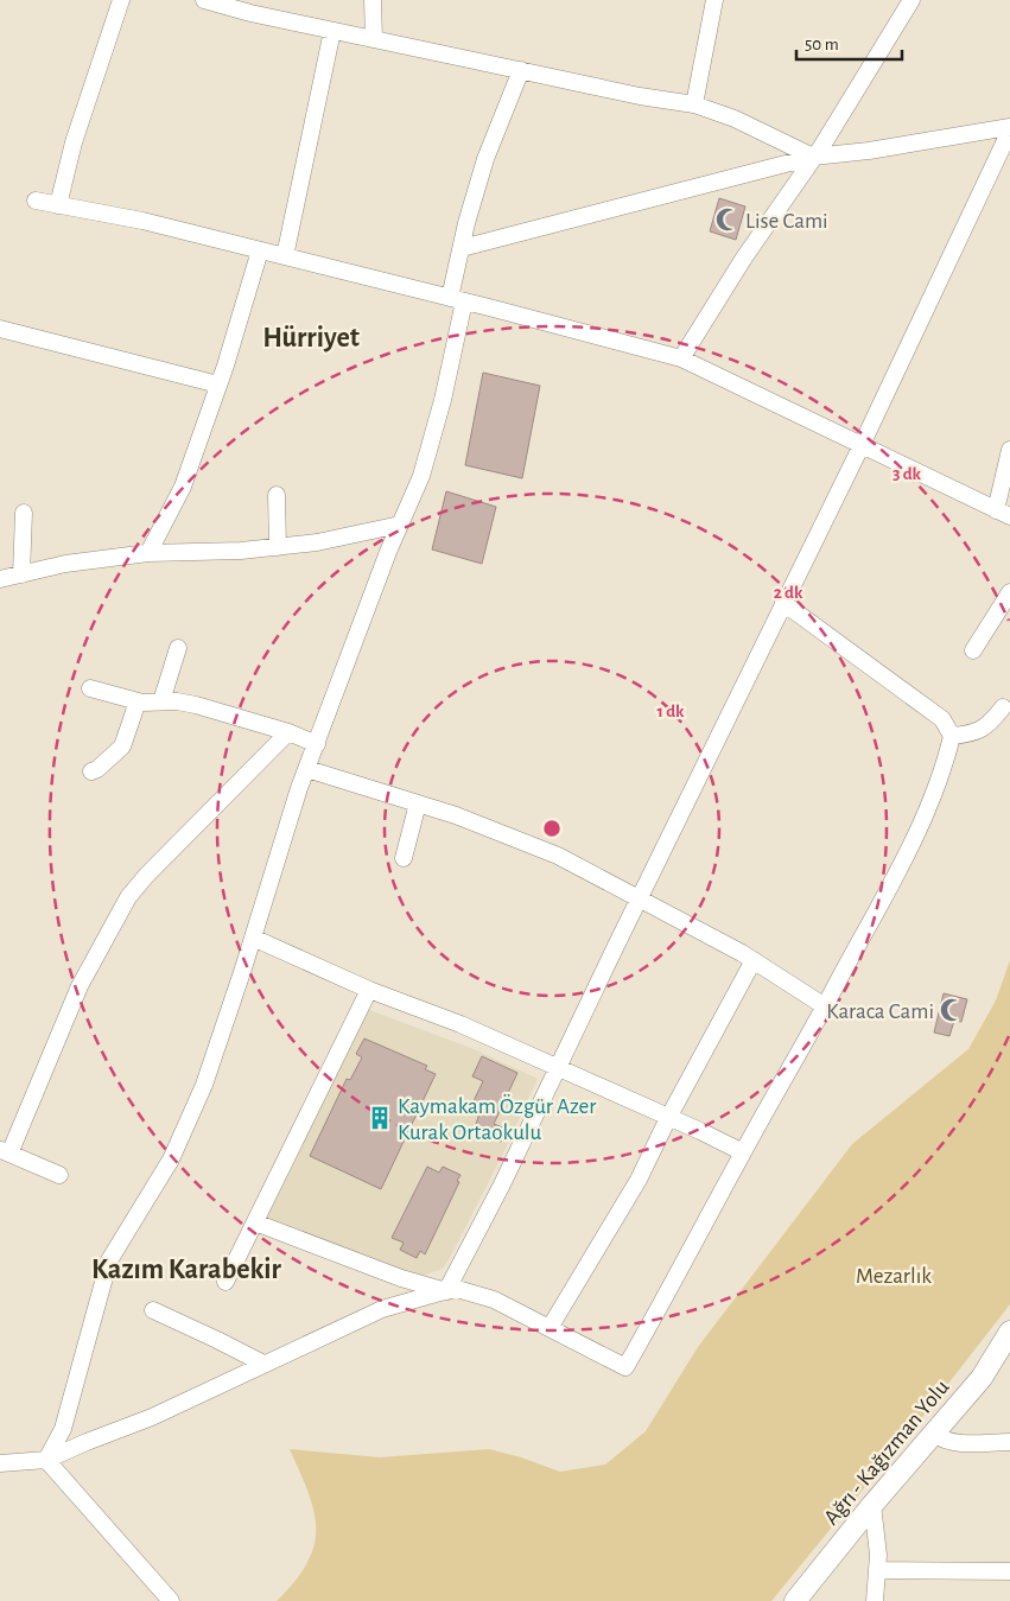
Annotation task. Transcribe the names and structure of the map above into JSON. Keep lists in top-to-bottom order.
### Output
{
  "streets": {
    "main road": ["Ağrı - Kağızman Yolu"]
  },
  "districts": ["Hürriyet", "Kazım Karabekir"],
  "parks": ["Mezarlık"],
  "places": {
    "mosque": ["Lise Cami", "Karaca Cami"],
    "building": ["Kaymakam Özgür Azer Kurak Ortaokulu"]
  },
  "scale_bar": "50 m",
  "rings": ["3 dk", "2 dk", "1 dk"]
}
